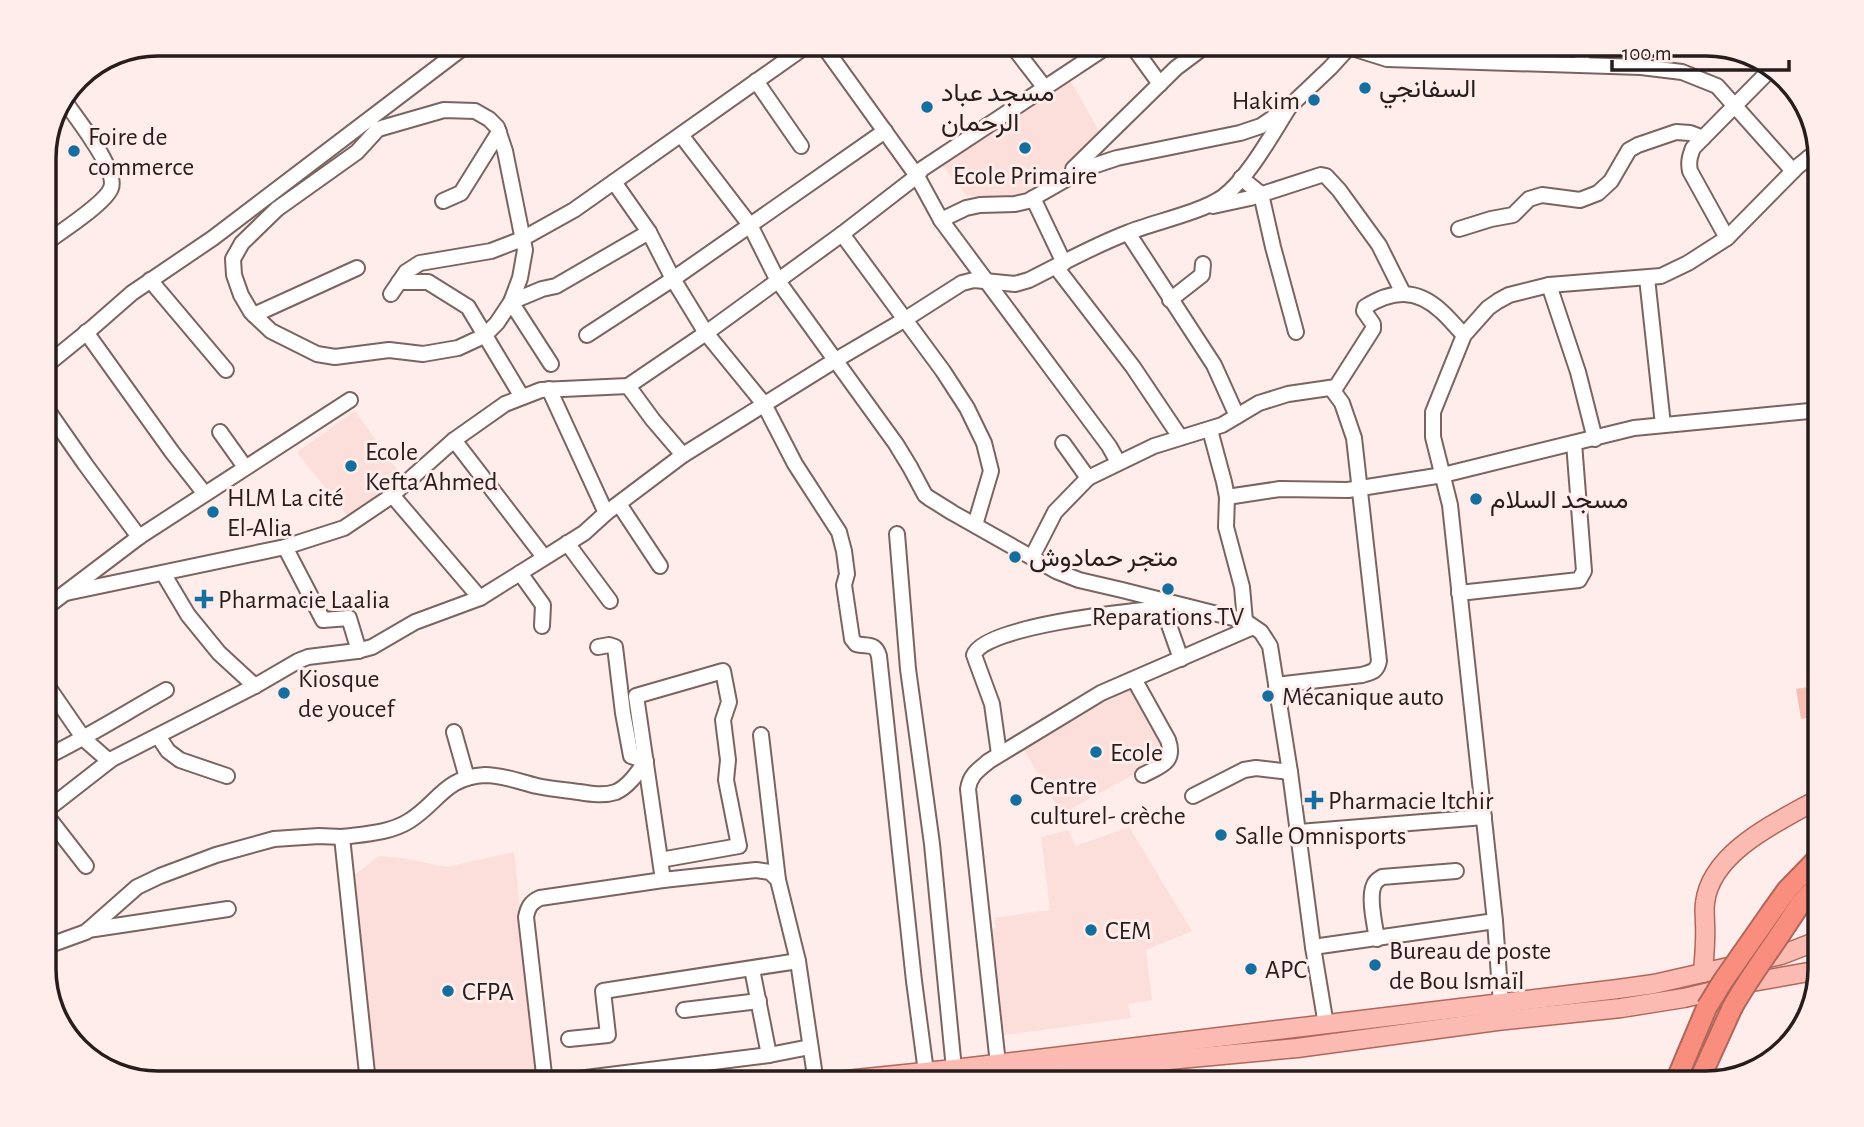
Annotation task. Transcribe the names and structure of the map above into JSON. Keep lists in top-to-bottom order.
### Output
{
  "places": {
    "other": [
      "السفانجي",
      "Hakim",
      "مسجد عباد الرحمان",
      "Ecole Primaire",
      "Foire de commerce",
      "Ecole Kefta Ahmed",
      "مسجد السلام",
      "HLM La cité El-Alia",
      "متجر حمادوش",
      "Reparations TV",
      "Kiosque de youcef",
      "Mécanique auto",
      "Ecole",
      "Centre culturel- crèche",
      "Salle Omnisports",
      "CEM",
      "Bureau de poste de Bou Ismaïl",
      "APC",
      "CFPA"
    ],
    "health": ["Pharmacie Laalia", "Pharmacie Itchir"]
  },
  "scale_bar": "100 m"
}
